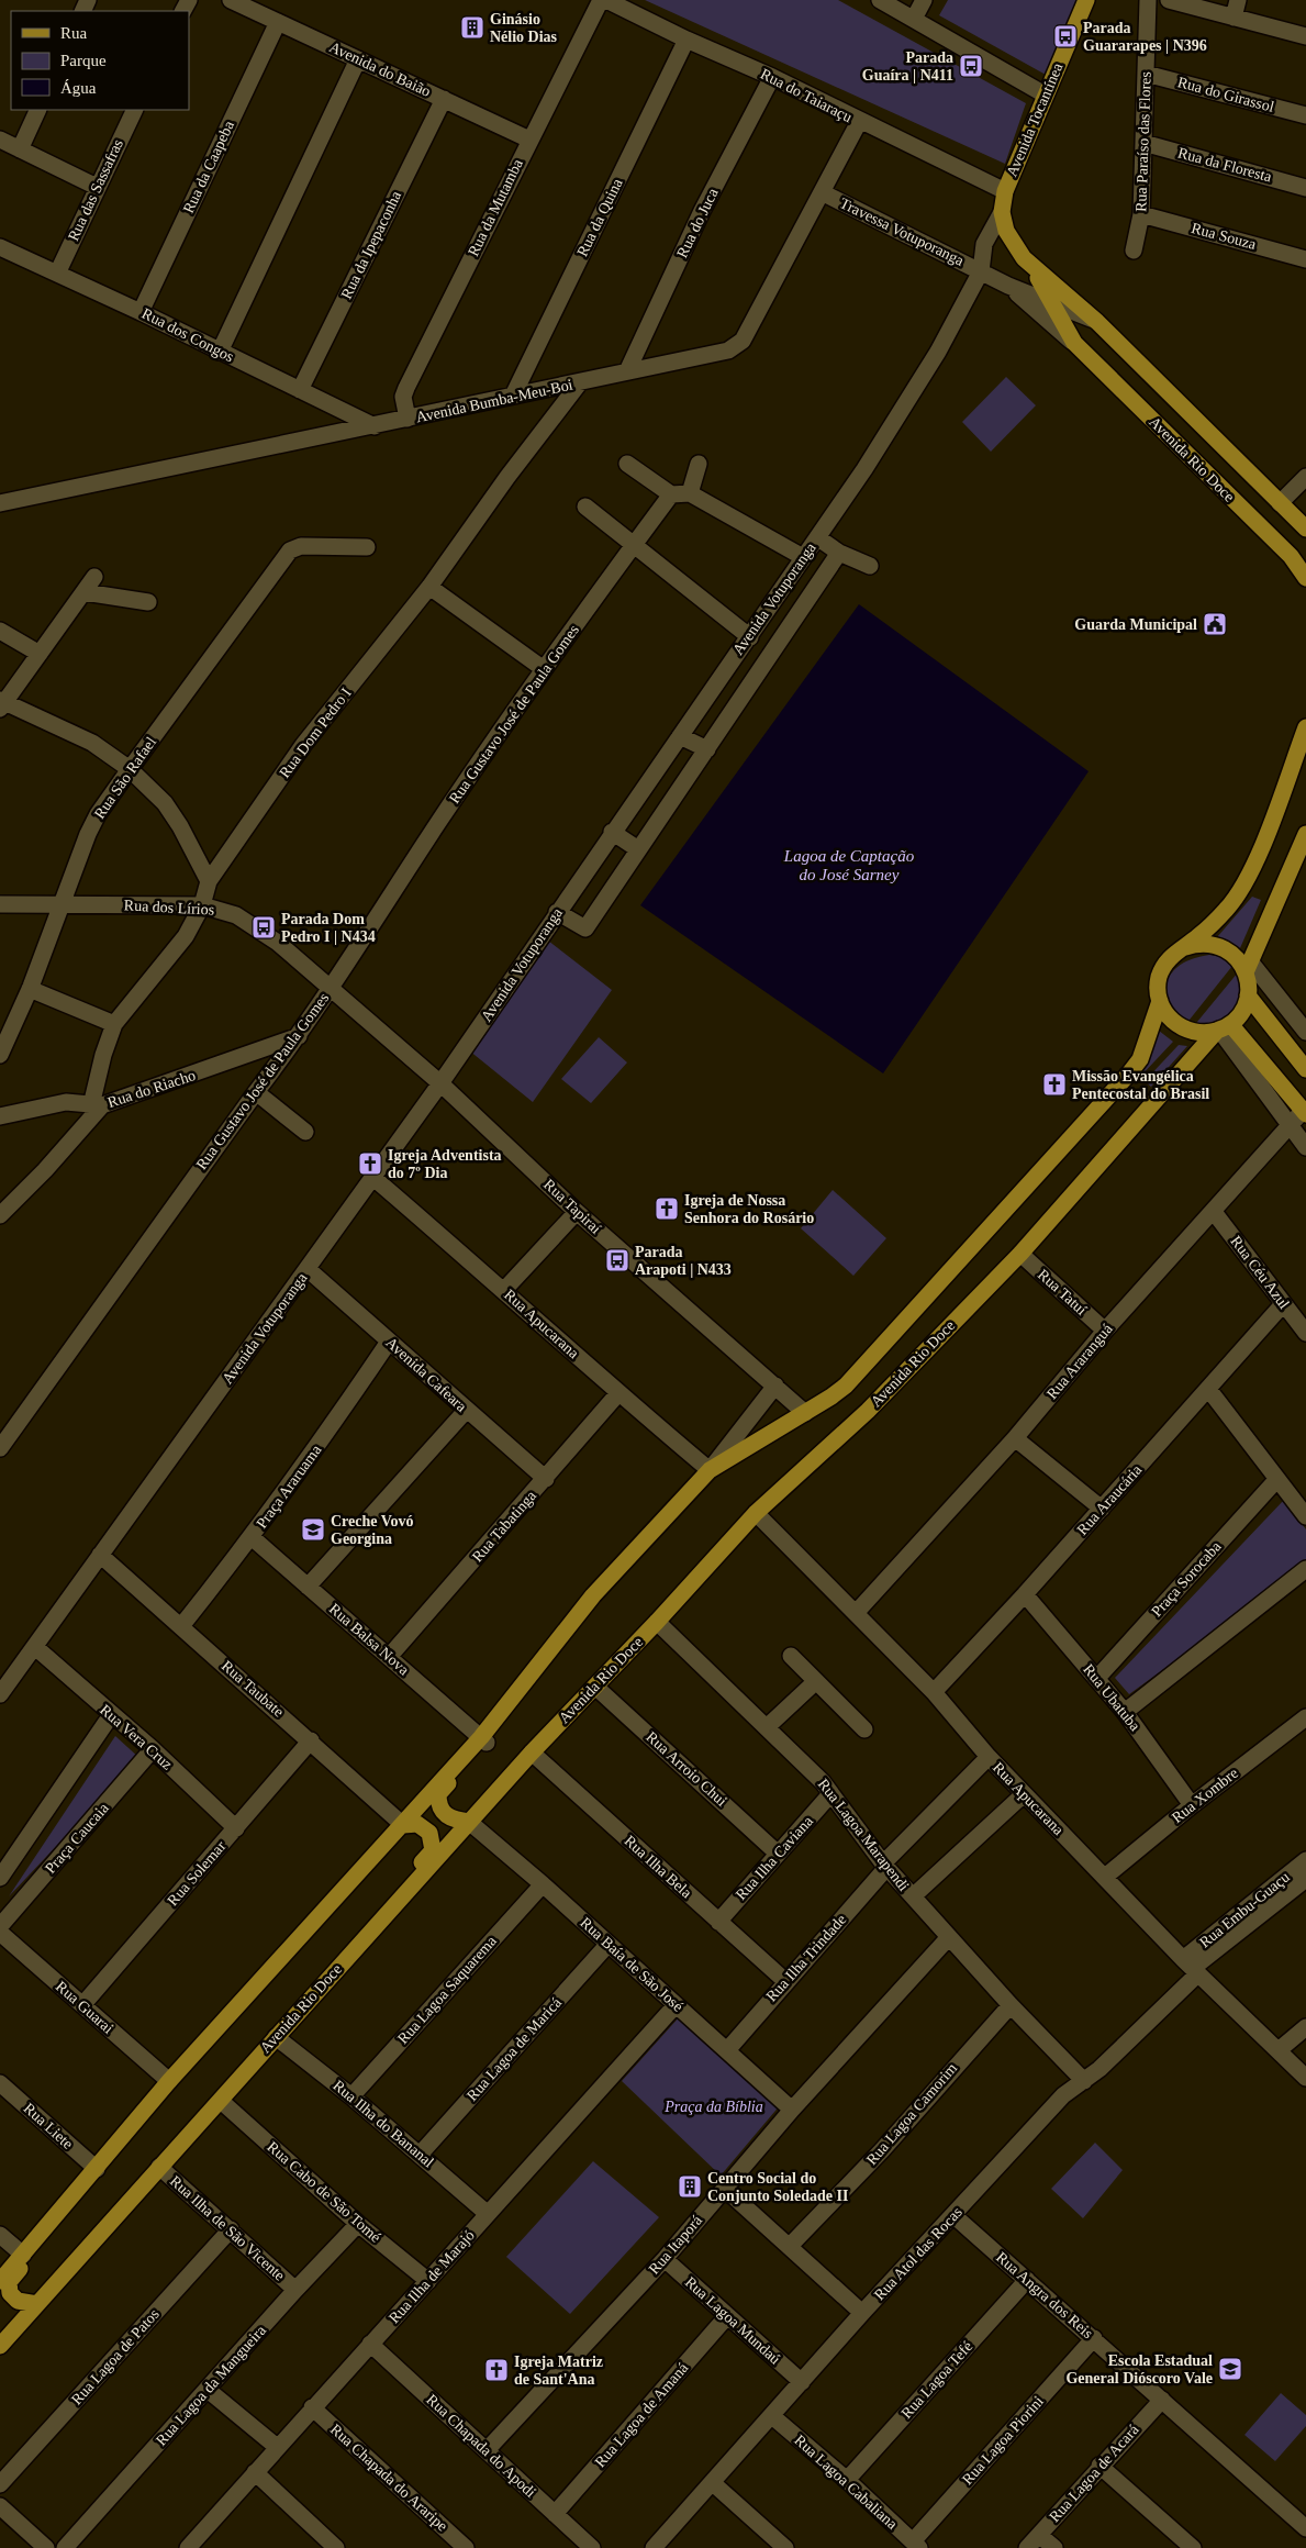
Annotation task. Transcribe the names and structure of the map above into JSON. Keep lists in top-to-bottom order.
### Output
{
  "streets": {
    "main road": ["Avenida Tocantínea", "Avenida Rio Doce"],
    "street": [
      "Avenida do Baião",
      "Rua do Girassol",
      "Rua do Taiaraçu",
      "Rua Paraíso das Flores",
      "Rua da Floresta",
      "Rua da Caapeba",
      "Rua das Sassafras",
      "Rua da Mutamba",
      "Rua da Quina",
      "Rua do Juca",
      "Travessa Votuporanga",
      "Rua Souza",
      "Rua da Ipepaconha",
      "Rua dos Congos",
      "Avenida Bumba-Meu-Boi",
      "Avenida Votuporanga",
      "Rua Gustavo José de Paula Gomes",
      "Rua Dom Pedro I",
      "Rua São Rafael",
      "Rua dos Lírios",
      "Rua do Riacho",
      "Rua Tapiraí",
      "Rua Céu Azul",
      "Rua Tatuí",
      "Rua Apucarana",
      "Rua Araranguá",
      "Avenida Cafeara",
      "Praça Araruama",
      "Rua Araucária",
      "Rua Tabatinga",
      "Praça Sorocaba",
      "Rua Balsa Nova",
      "Rua Taubate",
      "Rua Ubatuba",
      "Rua Vera Cruz",
      "Rua Arroio Chui",
      "Rua Xombre",
      "Rua Lagoa Marapendi",
      "Praça Caucaia",
      "Rua Ilha Caviana",
      "Rua Ilha Bela",
      "Rua Solemar",
      "Rua Embu-Guaçu",
      "Rua Ilha Trindade",
      "Rua Baía de São José",
      "Rua Lagoa Saquarema",
      "Rua Guarai",
      "Rua Lagoa de Maricá",
      "Rua Lagoa Camorim",
      "Rua Ilha do Bananal",
      "Rua Liete",
      "Rua Cabo de São Tomé",
      "Rua Ilha de São Vicente",
      "Rua Itaporá",
      "Rua Atol das Rocas",
      "Rua Ilha de Marajó",
      "Rua Angra dos Reis",
      "Rua Lagoa Mundaú",
      "Rua Lagoa de Patos",
      "Rua Lagoa Tefé",
      "Rua Lagoa da Mangueira",
      "Rua Lagoa de Amaná",
      "Rua Lagoa Piorini",
      "Rua Chapada do Apodi",
      "Rua Lagoa de Acará",
      "Rua Chapada do Araripe",
      "Rua Lagoa Cabaliana"
    ]
  },
  "crossings": [
    ["Avenida do Baião", "Rua da Caapeba"],
    ["Avenida do Baião", "Rua da Mutamba"],
    ["Avenida do Baião", "Rua da Ipepaconha"],
    ["Rua do Girassol", "Rua Paraíso das Flores"],
    ["Rua do Taiaraçu", "Avenida Tocantínea"],
    ["Rua do Taiaraçu", "Rua da Quina"],
    ["Rua do Taiaraçu", "Rua do Juca"],
    ["Rua do Taiaraçu", "Avenida Bumba-Meu-Boi"],
    ["Avenida Tocantínea", "Avenida Rio Doce"],
    ["Avenida Tocantínea", "Avenida Votuporanga"],
    ["Rua Paraíso das Flores", "Rua da Floresta"],
    ["Rua Paraíso das Flores", "Rua Souza"],
    ["Rua da Caapeba", "Rua dos Congos"],
    ["Rua das Sassafras", "Rua dos Congos"],
    ["Rua da Mutamba", "Avenida Bumba-Meu-Boi"],
    ["Rua da Quina", "Avenida Bumba-Meu-Boi"],
    ["Rua do Juca", "Avenida Bumba-Meu-Boi"],
    ["Travessa Votuporanga", "Avenida Bumba-Meu-Boi"],
    ["Travessa Votuporanga", "Avenida Rio Doce"],
    ["Travessa Votuporanga", "Avenida Votuporanga"],
    ["Rua da Ipepaconha", "Rua dos Congos"],
    ["Rua dos Congos", "Avenida Bumba-Meu-Boi"],
    ["Avenida Bumba-Meu-Boi", "Rua Dom Pedro I"],
    ["Avenida Rio Doce", "Avenida Votuporanga"],
    ["Avenida Rio Doce", "Rua Tatuí"],
    ["Avenida Rio Doce", "Rua Apucarana"],
    ["Avenida Rio Doce", "Rua Arroio Chui"],
    ["Avenida Rio Doce", "Rua Lagoa Marapendi"],
    ["Avenida Rio Doce", "Rua Ilha Bela"],
    ["Avenida Rio Doce", "Rua Baía de São José"],
    ["Avenida Rio Doce", "Rua Ilha do Bananal"],
    ["Avenida Rio Doce", "Rua Cabo de São Tomé"],
    ["Avenida Rio Doce", "Rua Ilha de São Vicente"],
    ["Avenida Votuporanga", "Rua dos Lírios"],
    ["Avenida Votuporanga", "Rua Tapiraí"],
    ["Avenida Votuporanga", "Rua Apucarana"],
    ["Avenida Votuporanga", "Avenida Cafeara"],
    ["Avenida Votuporanga", "Rua Taubate"],
    ["Avenida Votuporanga", "Rua Vera Cruz"],
    ["Rua Gustavo José de Paula Gomes", "Rua dos Lírios"],
    ["Rua Gustavo José de Paula Gomes", "Rua do Riacho"],
    ["Rua Dom Pedro I", "Rua dos Lírios"],
    ["Rua Dom Pedro I", "Rua do Riacho"],
    ["Rua São Rafael", "Rua dos Lírios"],
    ["Rua dos Lírios", "Rua Tapiraí"],
    ["Rua Céu Azul", "Rua Araranguá"],
    ["Rua Céu Azul", "Rua Araucária"],
    ["Rua Tatuí", "Rua Araranguá"],
    ["Rua Apucarana", "Rua Araranguá"],
    ["Rua Apucarana", "Rua Araucária"],
    ["Rua Apucarana", "Rua Tabatinga"],
    ["Rua Apucarana", "Rua Xombre"],
    ["Rua Apucarana", "Rua Embu-Guaçu"],
    ["Rua Apucarana", "Rua Ilha Trindade"],
    ["Rua Apucarana", "Rua Atol das Rocas"],
    ["Avenida Cafeara", "Praça Araruama"],
    ["Avenida Cafeara", "Rua Tabatinga"],
    ["Praça Araruama", "Rua Balsa Nova"],
    ["Praça Araruama", "Rua Taubate"],
    ["Rua Araucária", "Rua Ubatuba"],
    ["Rua Tabatinga", "Rua Balsa Nova"],
    ["Praça Sorocaba", "Rua Ubatuba"],
    ["Rua Taubate", "Rua Solemar"],
    ["Rua Ubatuba", "Rua Xombre"],
    ["Rua Vera Cruz", "Praça Caucaia"],
    ["Rua Vera Cruz", "Rua Solemar"],
    ["Rua Arroio Chui", "Rua Ilha Caviana"],
    ["Rua Lagoa Marapendi", "Rua Ilha Caviana"],
    ["Rua Lagoa Marapendi", "Rua Ilha Trindade"],
    ["Rua Lagoa Marapendi", "Rua Lagoa Camorim"],
    ["Rua Lagoa Marapendi", "Rua Itaporá"],
    ["Rua Lagoa Marapendi", "Rua Atol das Rocas"],
    ["Praça Caucaia", "Rua Guarai"],
    ["Rua Ilha Caviana", "Rua Ilha Bela"],
    ["Rua Ilha Bela", "Rua Ilha Trindade"],
    ["Rua Solemar", "Rua Guarai"],
    ["Rua Embu-Guaçu", "Rua Atol das Rocas"],
    ["Rua Ilha Trindade", "Rua Baía de São José"],
    ["Rua Baía de São José", "Rua Lagoa Saquarema"],
    ["Rua Baía de São José", "Rua Lagoa de Maricá"],
    ["Rua Baía de São José", "Rua Itaporá"],
    ["Rua Baía de São José", "Rua Ilha de Marajó"],
    ["Rua Lagoa Saquarema", "Rua Ilha do Bananal"],
    ["Rua Lagoa de Maricá", "Rua Ilha do Bananal"],
    ["Rua Ilha do Bananal", "Rua Ilha de Marajó"],
    ["Rua Cabo de São Tomé", "Rua Ilha de Marajó"],
    ["Rua Cabo de São Tomé", "Rua Lagoa da Mangueira"],
    ["Rua Ilha de São Vicente", "Rua Lagoa de Patos"],
    ["Rua Ilha de São Vicente", "Rua Lagoa da Mangueira"],
    ["Rua Itaporá", "Rua Lagoa Mundaú"],
    ["Rua Itaporá", "Rua Chapada do Apodi"],
    ["Rua Atol das Rocas", "Rua Angra dos Reis"],
    ["Rua Atol das Rocas", "Rua Lagoa Mundaú"],
    ["Rua Atol das Rocas", "Rua Lagoa Cabaliana"],
    ["Rua Ilha de Marajó", "Rua Chapada do Apodi"],
    ["Rua Ilha de Marajó", "Rua Chapada do Araripe"],
    ["Rua Angra dos Reis", "Rua Lagoa Tefé"],
    ["Rua Angra dos Reis", "Rua Lagoa Piorini"],
    ["Rua Angra dos Reis", "Rua Lagoa de Acará"],
    ["Rua Lagoa Mundaú", "Rua Lagoa de Amaná"],
    ["Rua Lagoa Tefé", "Rua Lagoa Cabaliana"],
    ["Rua Lagoa de Amaná", "Rua Chapada do Apodi"],
    ["Rua Lagoa Piorini", "Rua Lagoa Cabaliana"]
  ],
  "water": ["Lagoa de Captação do José Sarney"],
  "parks": ["Praça da Bíblia"],
  "places": {
    "building": ["Ginásio Nélio Dias", "Centro Social do Conjunto Soledade II"],
    "bus stop": [
      "Parada Guararapes | N396",
      "Parada Guaíra | N411",
      "Parada Dom Pedro I | N434",
      "Parada Arapoti | N433"
    ],
    "public building": ["Guarda Municipal"],
    "church": [
      "Missão Evangélica Pentecostal do Brasil",
      "Igreja Adventista do 7º Dia",
      "Igreja de Nossa Senhora do Rosário",
      "Igreja Matriz de Sant'Ana"
    ],
    "school or university": ["Creche Vovó Georgina", "Escola Estadual General Dióscoro Vale"]
  },
  "legend": ["Rua", "Parque", "Água"]
}
